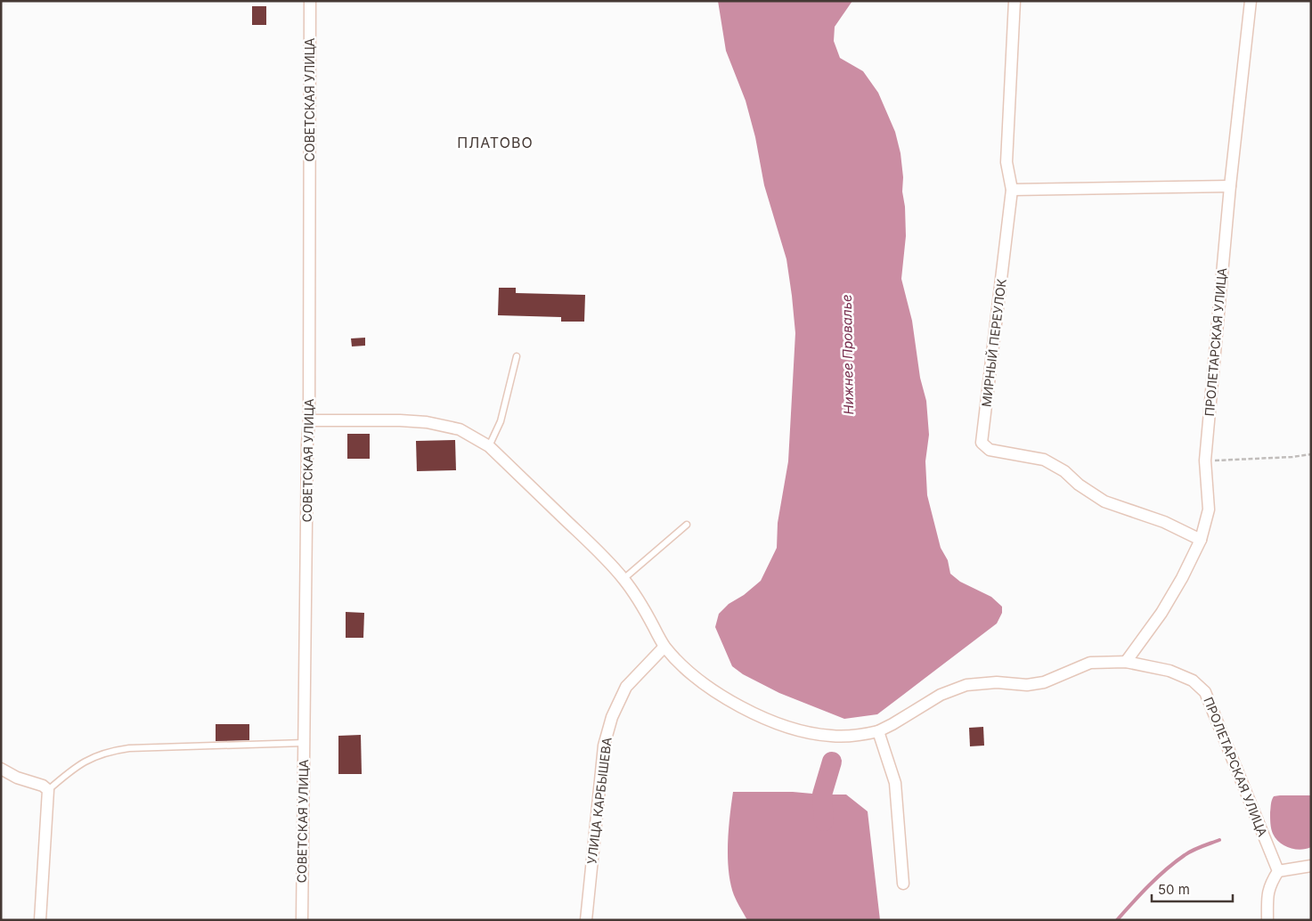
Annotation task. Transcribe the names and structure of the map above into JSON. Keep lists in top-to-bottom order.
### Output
{
  "streets": {
    "street": [
      "СОВЕТСКАЯ УЛИЦА",
      "ПРОЛЕТАРСКАЯ УЛИЦА",
      "МИРНЫЙ ПЕРЕУЛОК",
      "УЛИЦА КАРБЫШЕВА"
    ]
  },
  "crossings": [
    ["СОВЕТСКАЯ УЛИЦА", "ПРОЛЕТАРСКАЯ УЛИЦА"],
    ["ПРОЛЕТАРСКАЯ УЛИЦА", "МИРНЫЙ ПЕРЕУЛОК"],
    ["ПРОЛЕТАРСКАЯ УЛИЦА", "УЛИЦА КАРБЫШЕВА"]
  ],
  "districts": ["ПЛАТОВО"],
  "water": ["Нижнее Провалье"],
  "scale_bar": "50 m"
}
